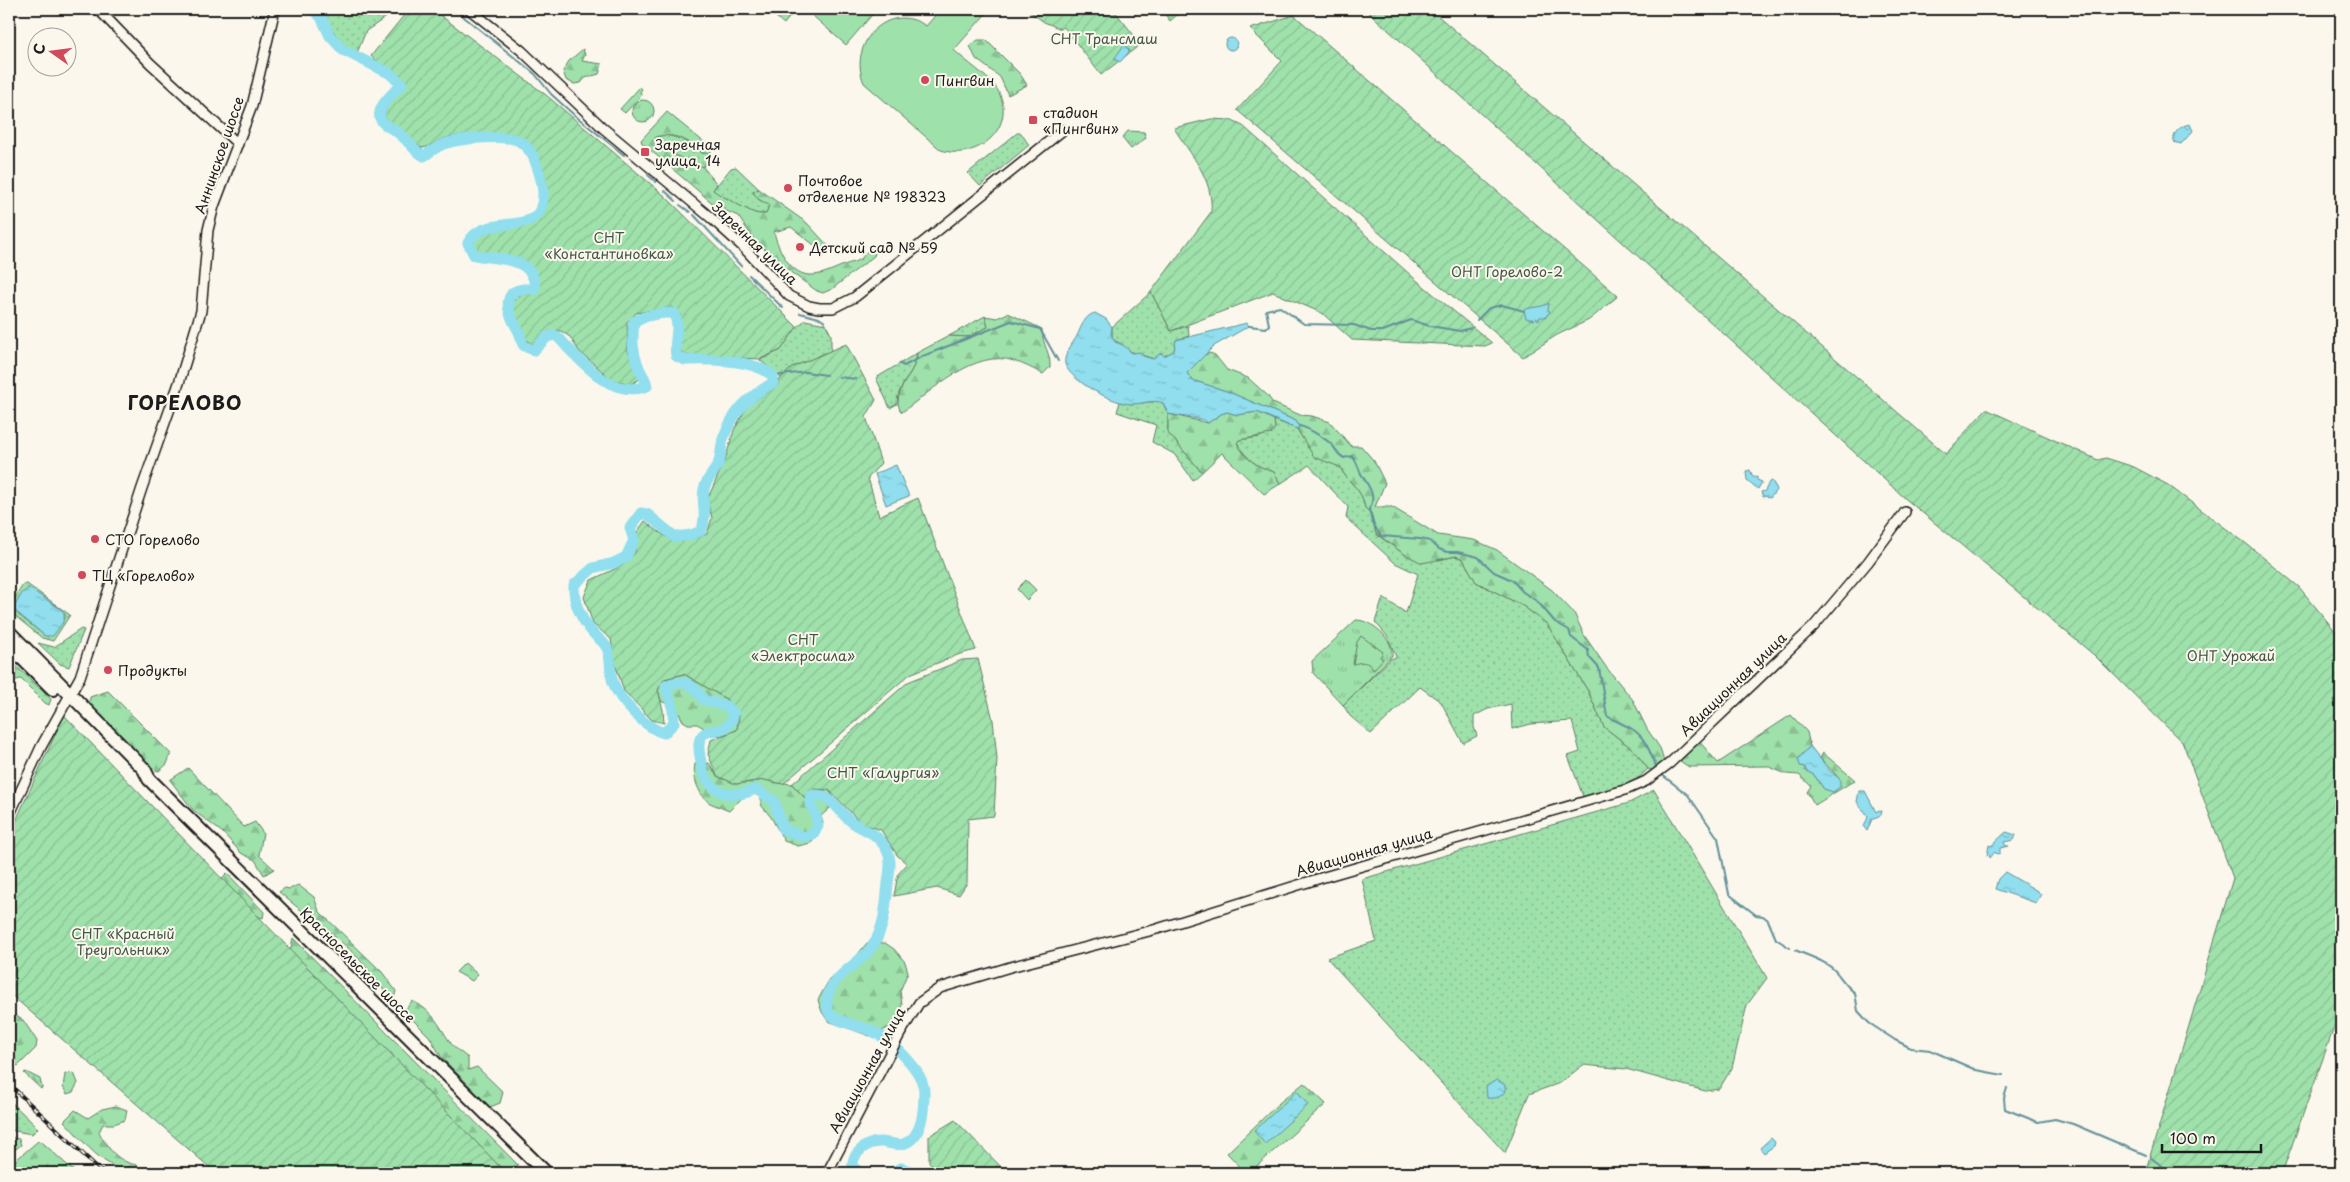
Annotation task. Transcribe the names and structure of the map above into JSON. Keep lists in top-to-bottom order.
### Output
{
  "streets": {
    "highway": ["Красносельское шоссе"],
    "street": ["Аннинское шоссе", "Заречная улица", "Авиационная улица"]
  },
  "crossings": [
    ["Аннинское шоссе", "Красносельское шоссе"]
  ],
  "districts": ["ГОРЕЛОВО"],
  "parks": [
    "СНТ Трансмаш",
    "СНТ «Константиновка»",
    "ОНТ Горелово-2",
    "СНТ «Электросила»",
    "ОНТ Урожай",
    "СНТ «Галургия»",
    "СНТ «Красный Треугольник»"
  ],
  "places": {
    "other": [
      "Пингвин",
      "Почтовое отделение № 198323",
      "Детский сад № 59",
      "СТО Горелово",
      "ТЦ «Горелово»",
      "Продукты"
    ],
    "transit": ["стадион «Пингвин»", "Заречная улица, 14"]
  },
  "scale_bar": "100 m",
  "north": "left"
}
